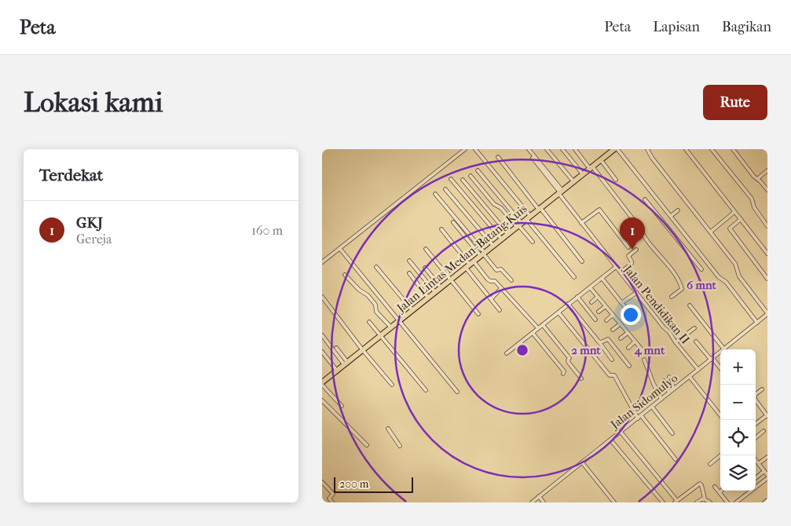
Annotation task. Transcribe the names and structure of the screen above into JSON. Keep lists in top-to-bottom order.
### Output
{
  "streets": {
    "highway": ["Jalan Lintas Medan–Batang Kuis"],
    "street": ["Jalan Pendidikan II", "Jalan Sidomulyo"]
  },
  "crossings": [
    ["Jalan Lintas Medan–Batang Kuis", "Jalan Pendidikan II"],
    ["Jalan Pendidikan II", "Jalan Sidomulyo"]
  ],
  "scale_bar": "200 m",
  "page": {
    "header": "Peta",
    "nav": ["Peta", "Lapisan", "Bagikan"],
    "buttons": "Rute",
    "title": "Lokasi kami",
    "heading": "Terdekat",
    "list": [
      {
        "mark": "1",
        "name": "GKJ",
        "note": "Gereja",
        "value": "160 m"
      }
    ],
    "pins": "1",
    "map_buttons": ["+", "−"],
    "scale": "200 m"
  },
  "rings": ["6 mnt", "2 mnt", "4 mnt"]
}
